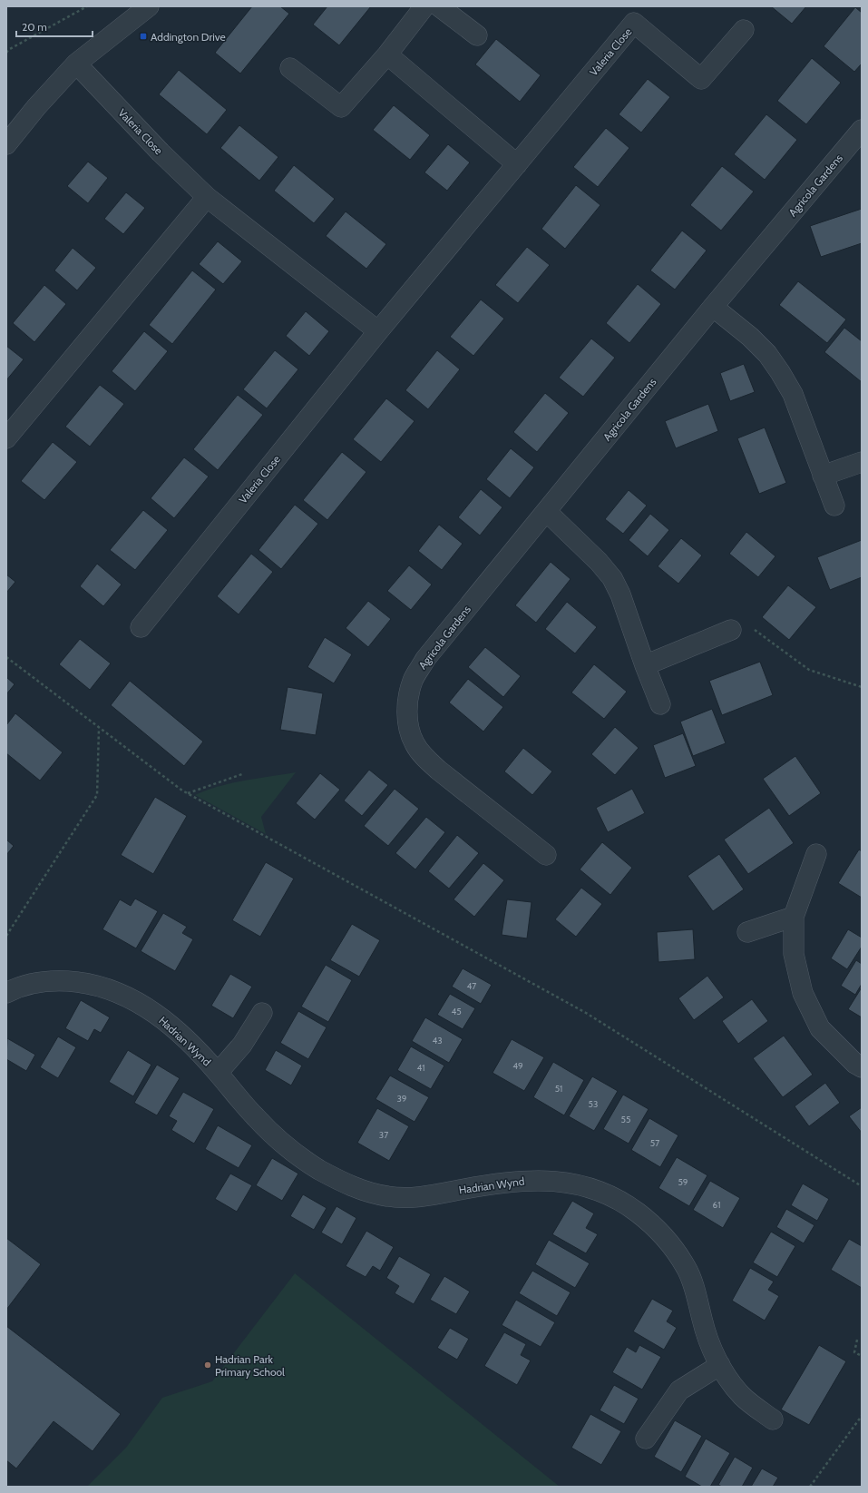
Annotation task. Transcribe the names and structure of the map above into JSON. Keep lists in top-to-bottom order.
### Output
{
  "streets": {
    "street": ["Valeria Close", "Agricola Gardens", "Hadrian Wynd"]
  },
  "places": {
    "transit": ["Addington Drive"],
    "other": ["Hadrian Park Primary School"]
  },
  "house_numbers": [
    "47",
    "45",
    "43",
    "49",
    "41",
    "51",
    "39",
    "53",
    "55",
    "37",
    "57",
    "59",
    "61"
  ],
  "scale_bar": "20 m"
}
